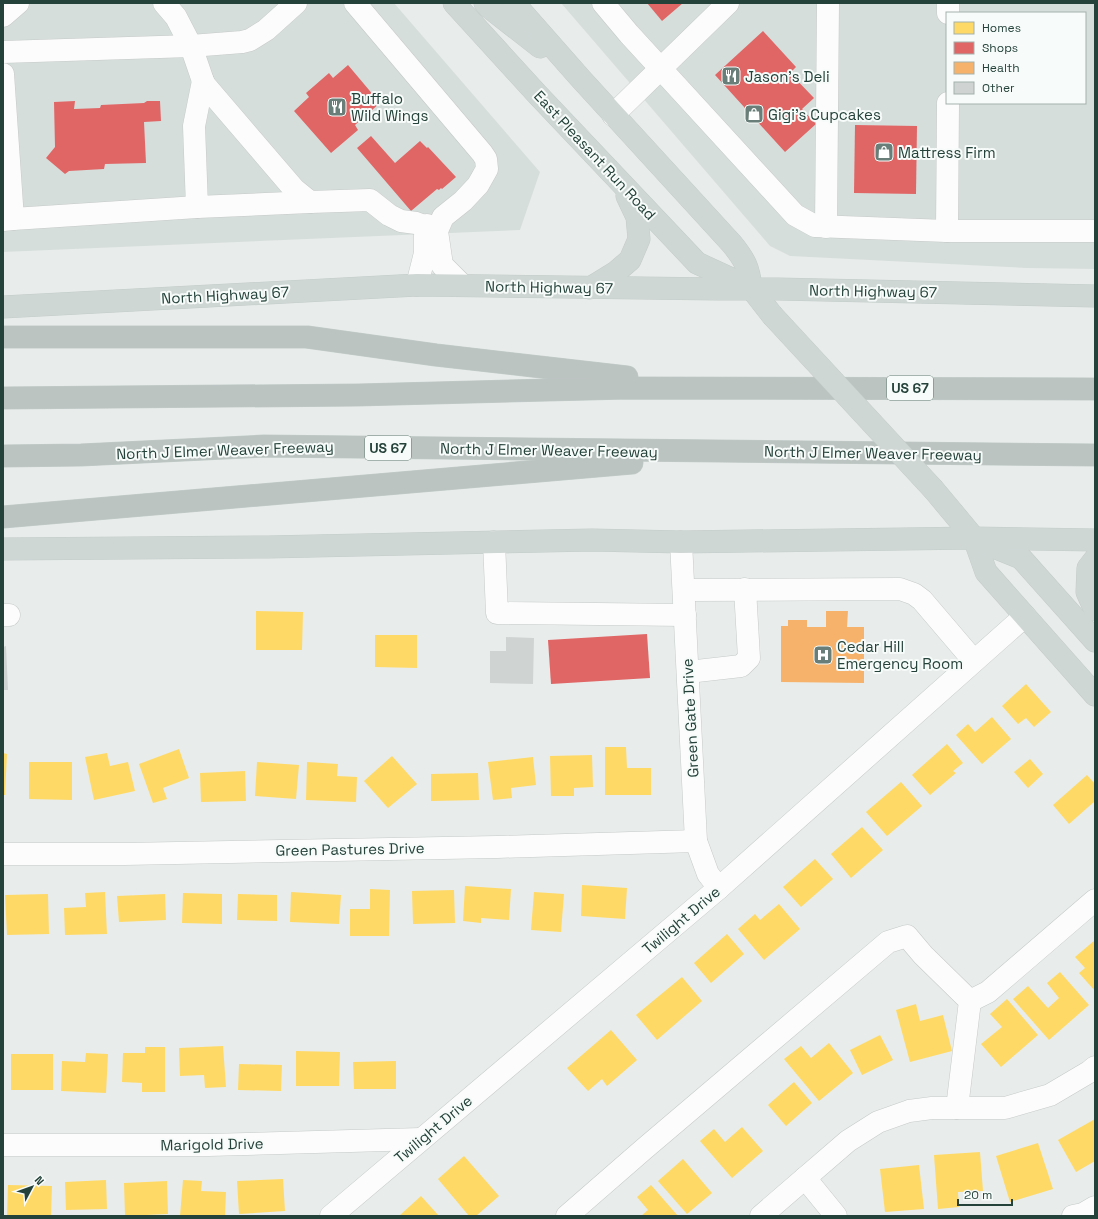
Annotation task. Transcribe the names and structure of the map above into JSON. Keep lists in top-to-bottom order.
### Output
{
  "streets": {
    "highway": ["US 67", "North J Elmer Weaver Freeway"],
    "main road": ["East Pleasant Run Road", "North Highway 67"],
    "street": [
      "Green Gate Drive",
      "Green Pastures Drive",
      "Twilight Drive",
      "Marigold Drive"
    ]
  },
  "crossings": [
    ["East Pleasant Run Road", "North Highway 67"],
    ["East Pleasant Run Road", "Twilight Drive"],
    ["Green Gate Drive", "Green Pastures Drive"],
    ["Green Gate Drive", "Twilight Drive"],
    ["Twilight Drive", "Marigold Drive"]
  ],
  "places": {
    "restaurant": ["Jason's Deli", "Buffalo Wild Wings"],
    "shop": ["Gigi's Cupcakes", "Mattress Firm"],
    "hospital": ["Cedar Hill Emergency Room"]
  },
  "legend": [
    "Homes",
    "Shops",
    "Health",
    "Other"
  ],
  "scale_bar": "20 m",
  "north": "top right"
}
